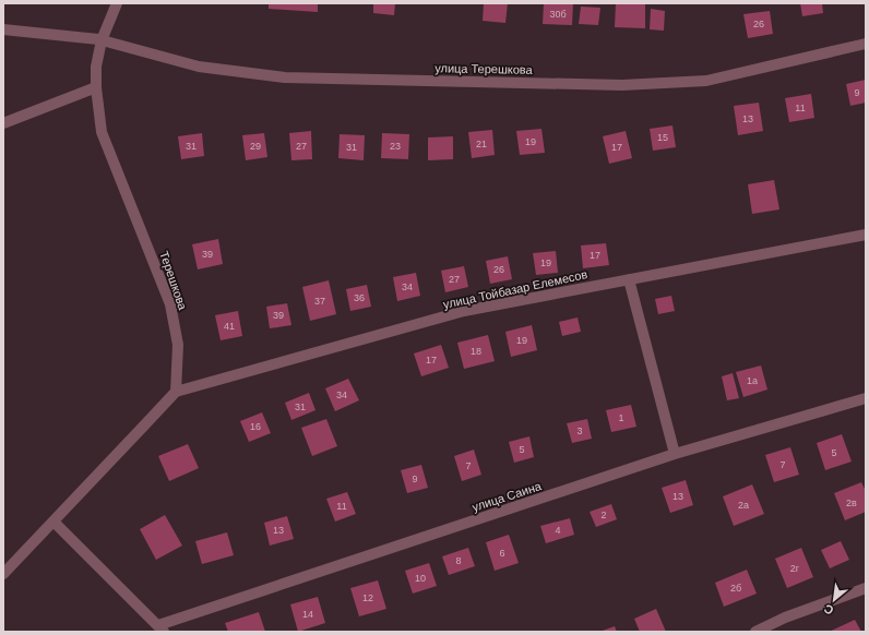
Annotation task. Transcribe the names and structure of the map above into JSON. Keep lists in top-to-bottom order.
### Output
{
  "streets": {
    "street": [
      "улица Терешкова",
      "Терешкова",
      "улица Тойбазар Елемесов",
      "улица Саина"
    ]
  },
  "crossings": [
    ["улица Терешкова", "Терешкова"],
    ["Терешкова", "улица Тойбазар Елемесов"]
  ],
  "house_numbers": [
    "30б",
    "26",
    "9",
    "11",
    "13",
    "15",
    "19",
    "21",
    "31",
    "29",
    "27",
    "23",
    "31",
    "17",
    "39",
    "17",
    "19",
    "26",
    "27",
    "34",
    "36",
    "37",
    "39",
    "41",
    "19",
    "18",
    "17",
    "1а",
    "34",
    "31",
    "1",
    "16",
    "3",
    "5",
    "5",
    "7",
    "7",
    "9",
    "13",
    "2в",
    "2а",
    "11",
    "2",
    "13",
    "4",
    "6",
    "8",
    "2г",
    "10",
    "2б",
    "12",
    "14"
  ],
  "north": "bottom left"
}
